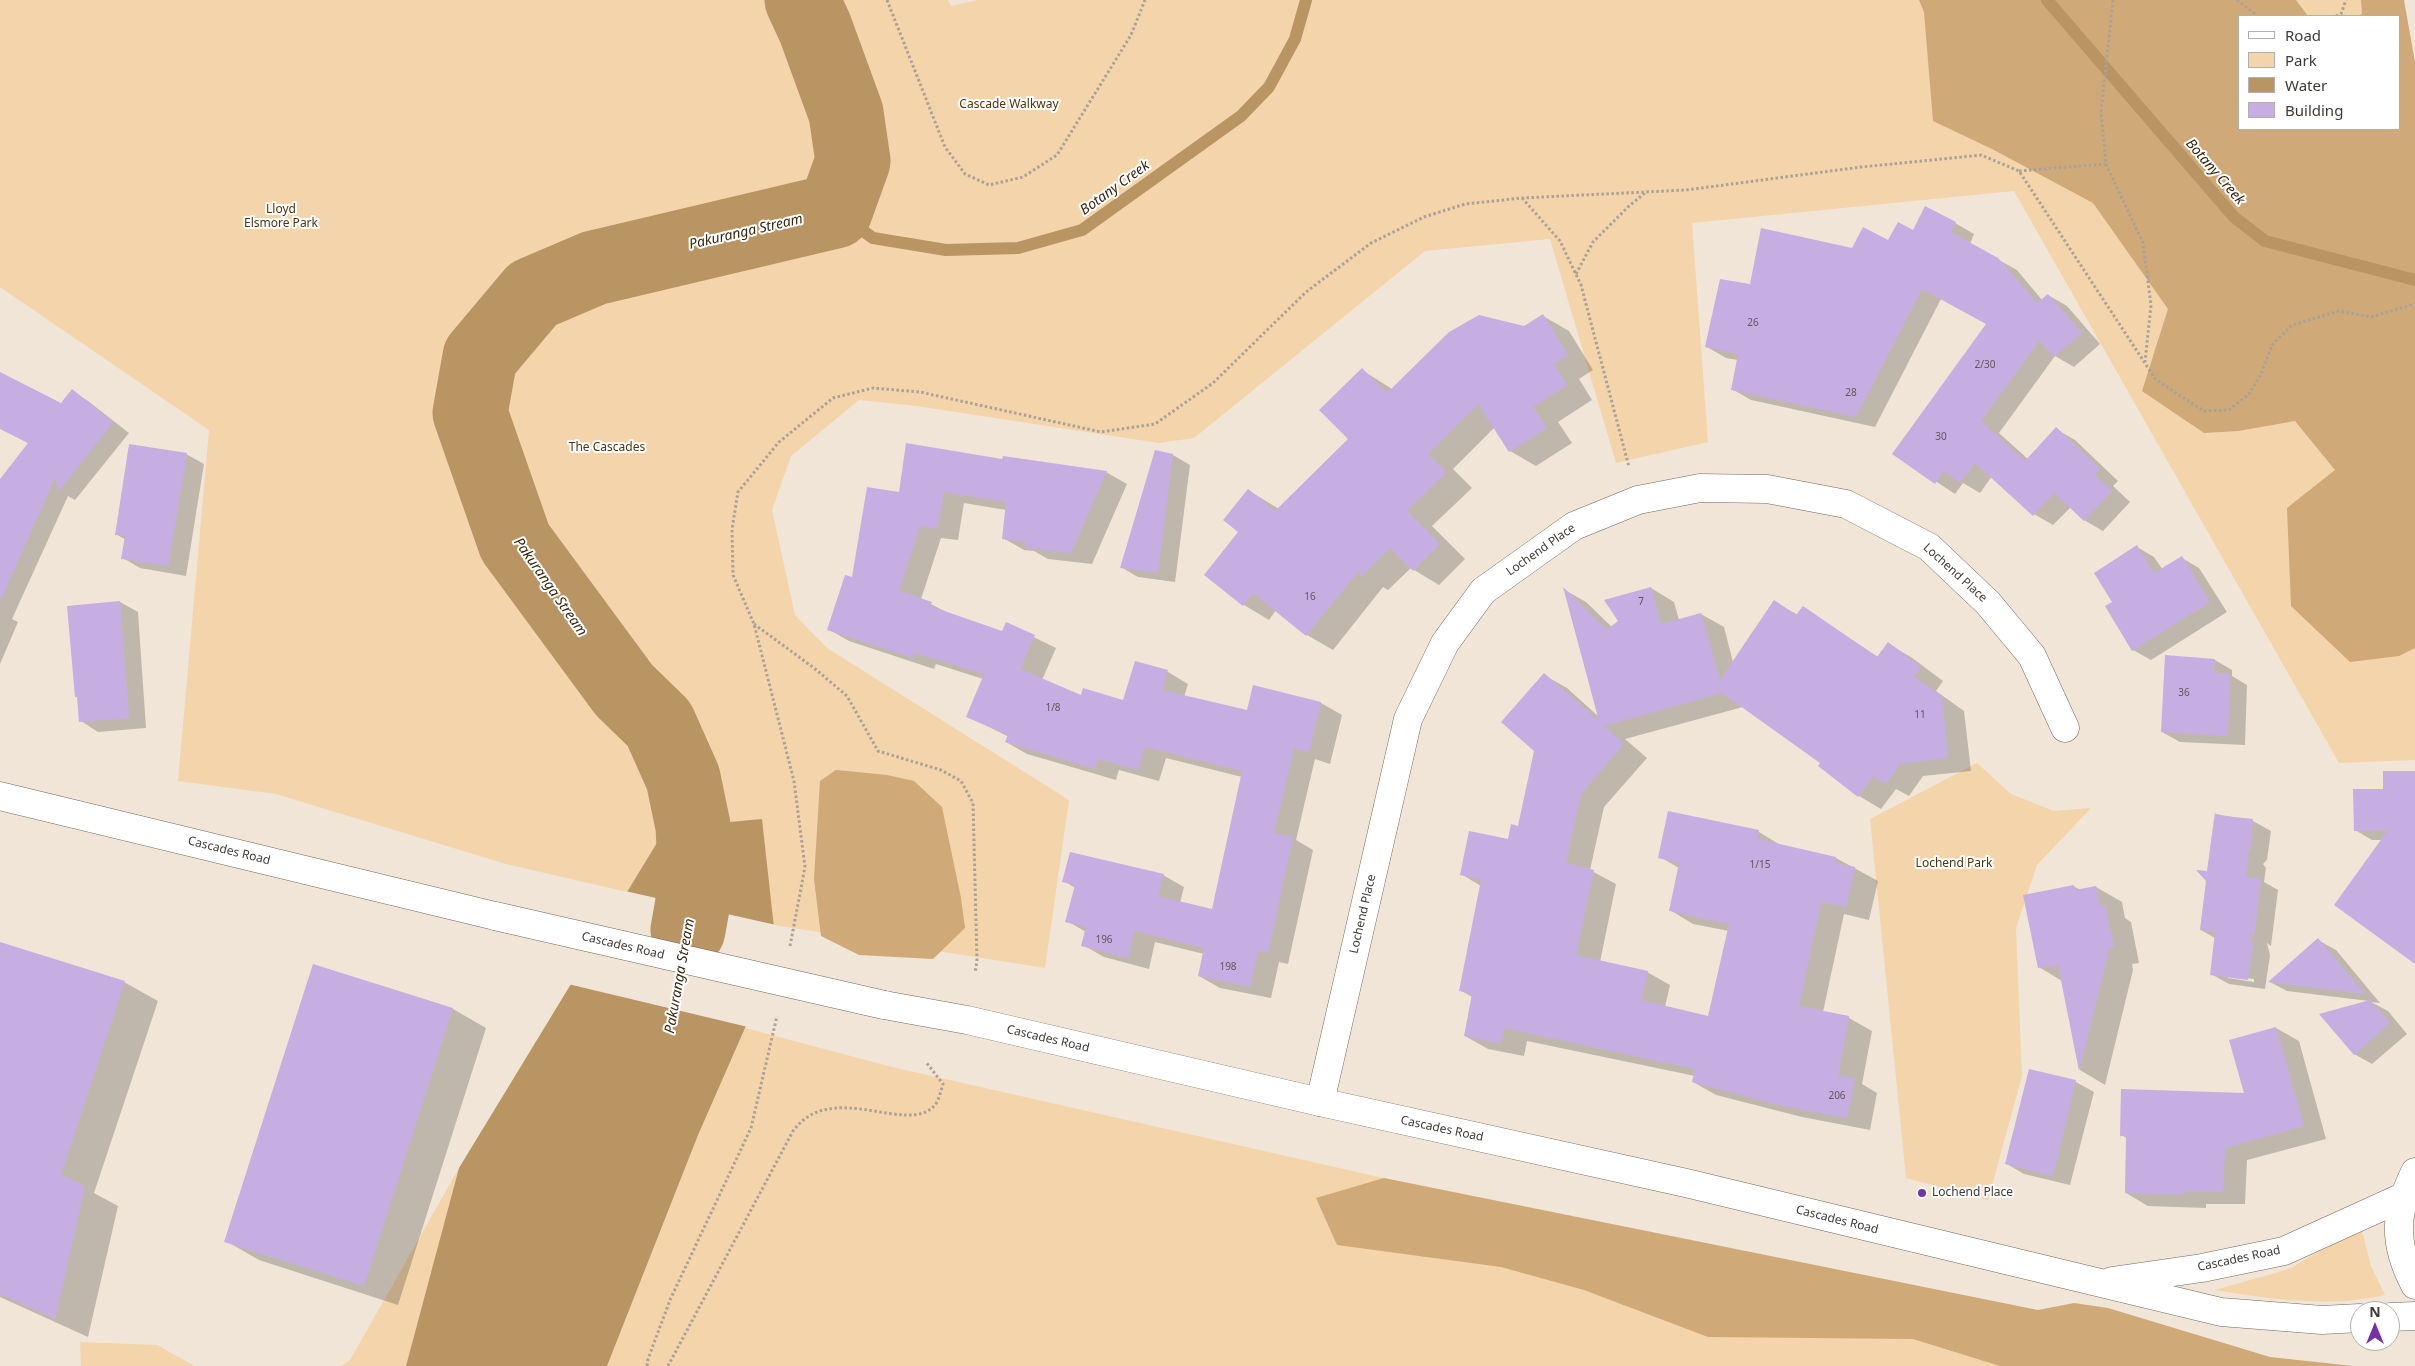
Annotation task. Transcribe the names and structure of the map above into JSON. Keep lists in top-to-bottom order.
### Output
{
  "streets": {
    "main road": ["Lochend Place", "Cascades Road"]
  },
  "crossings": [
    ["Lochend Place", "Cascades Road"]
  ],
  "water": ["Botany Creek", "Pakuranga Stream"],
  "parks": [
    "Cascade Walkway",
    "Lloyd Elsmore Park",
    "The Cascades",
    "Lochend Park"
  ],
  "places": ["Lochend Place"],
  "house_numbers": [
    "26",
    "2/30",
    "28",
    "30",
    "16",
    "7",
    "36",
    "1/8",
    "11",
    "1/15",
    "196",
    "198",
    "206"
  ],
  "legend": [
    "Road",
    "Park",
    "Water",
    "Building"
  ],
  "north": "top"
}
